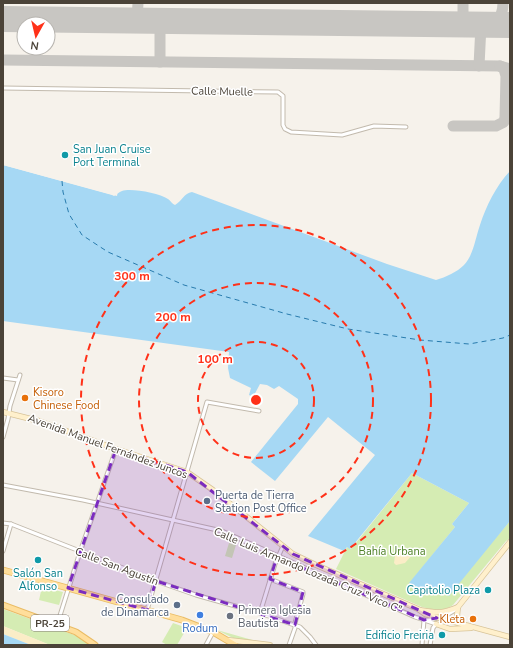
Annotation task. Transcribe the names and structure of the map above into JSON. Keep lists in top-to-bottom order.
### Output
{
  "streets": {
    "main road": ["Avenida Manuel Fernández Juncos", "PR-25"],
    "street": ["Calle Muelle", "Calle San Agustín", "Calle Luis Armando Lozada Cruz \"Vico C\""]
  },
  "parks": ["Bahía Urbana"],
  "places": [
    "San Juan Cruise Port Terminal",
    "Kisoro Chinese Food",
    "Puerta de Tierra Station Post Office",
    "Salón San Alfonso",
    "Capitolio Plaza",
    "Consulado de Dinamarca",
    "Rodum",
    "Primera Iglesia Bautista",
    "Kleta",
    "Edificio Freiria"
  ],
  "north": "bottom",
  "rings": ["300 m", "200 m", "100 m"]
}
